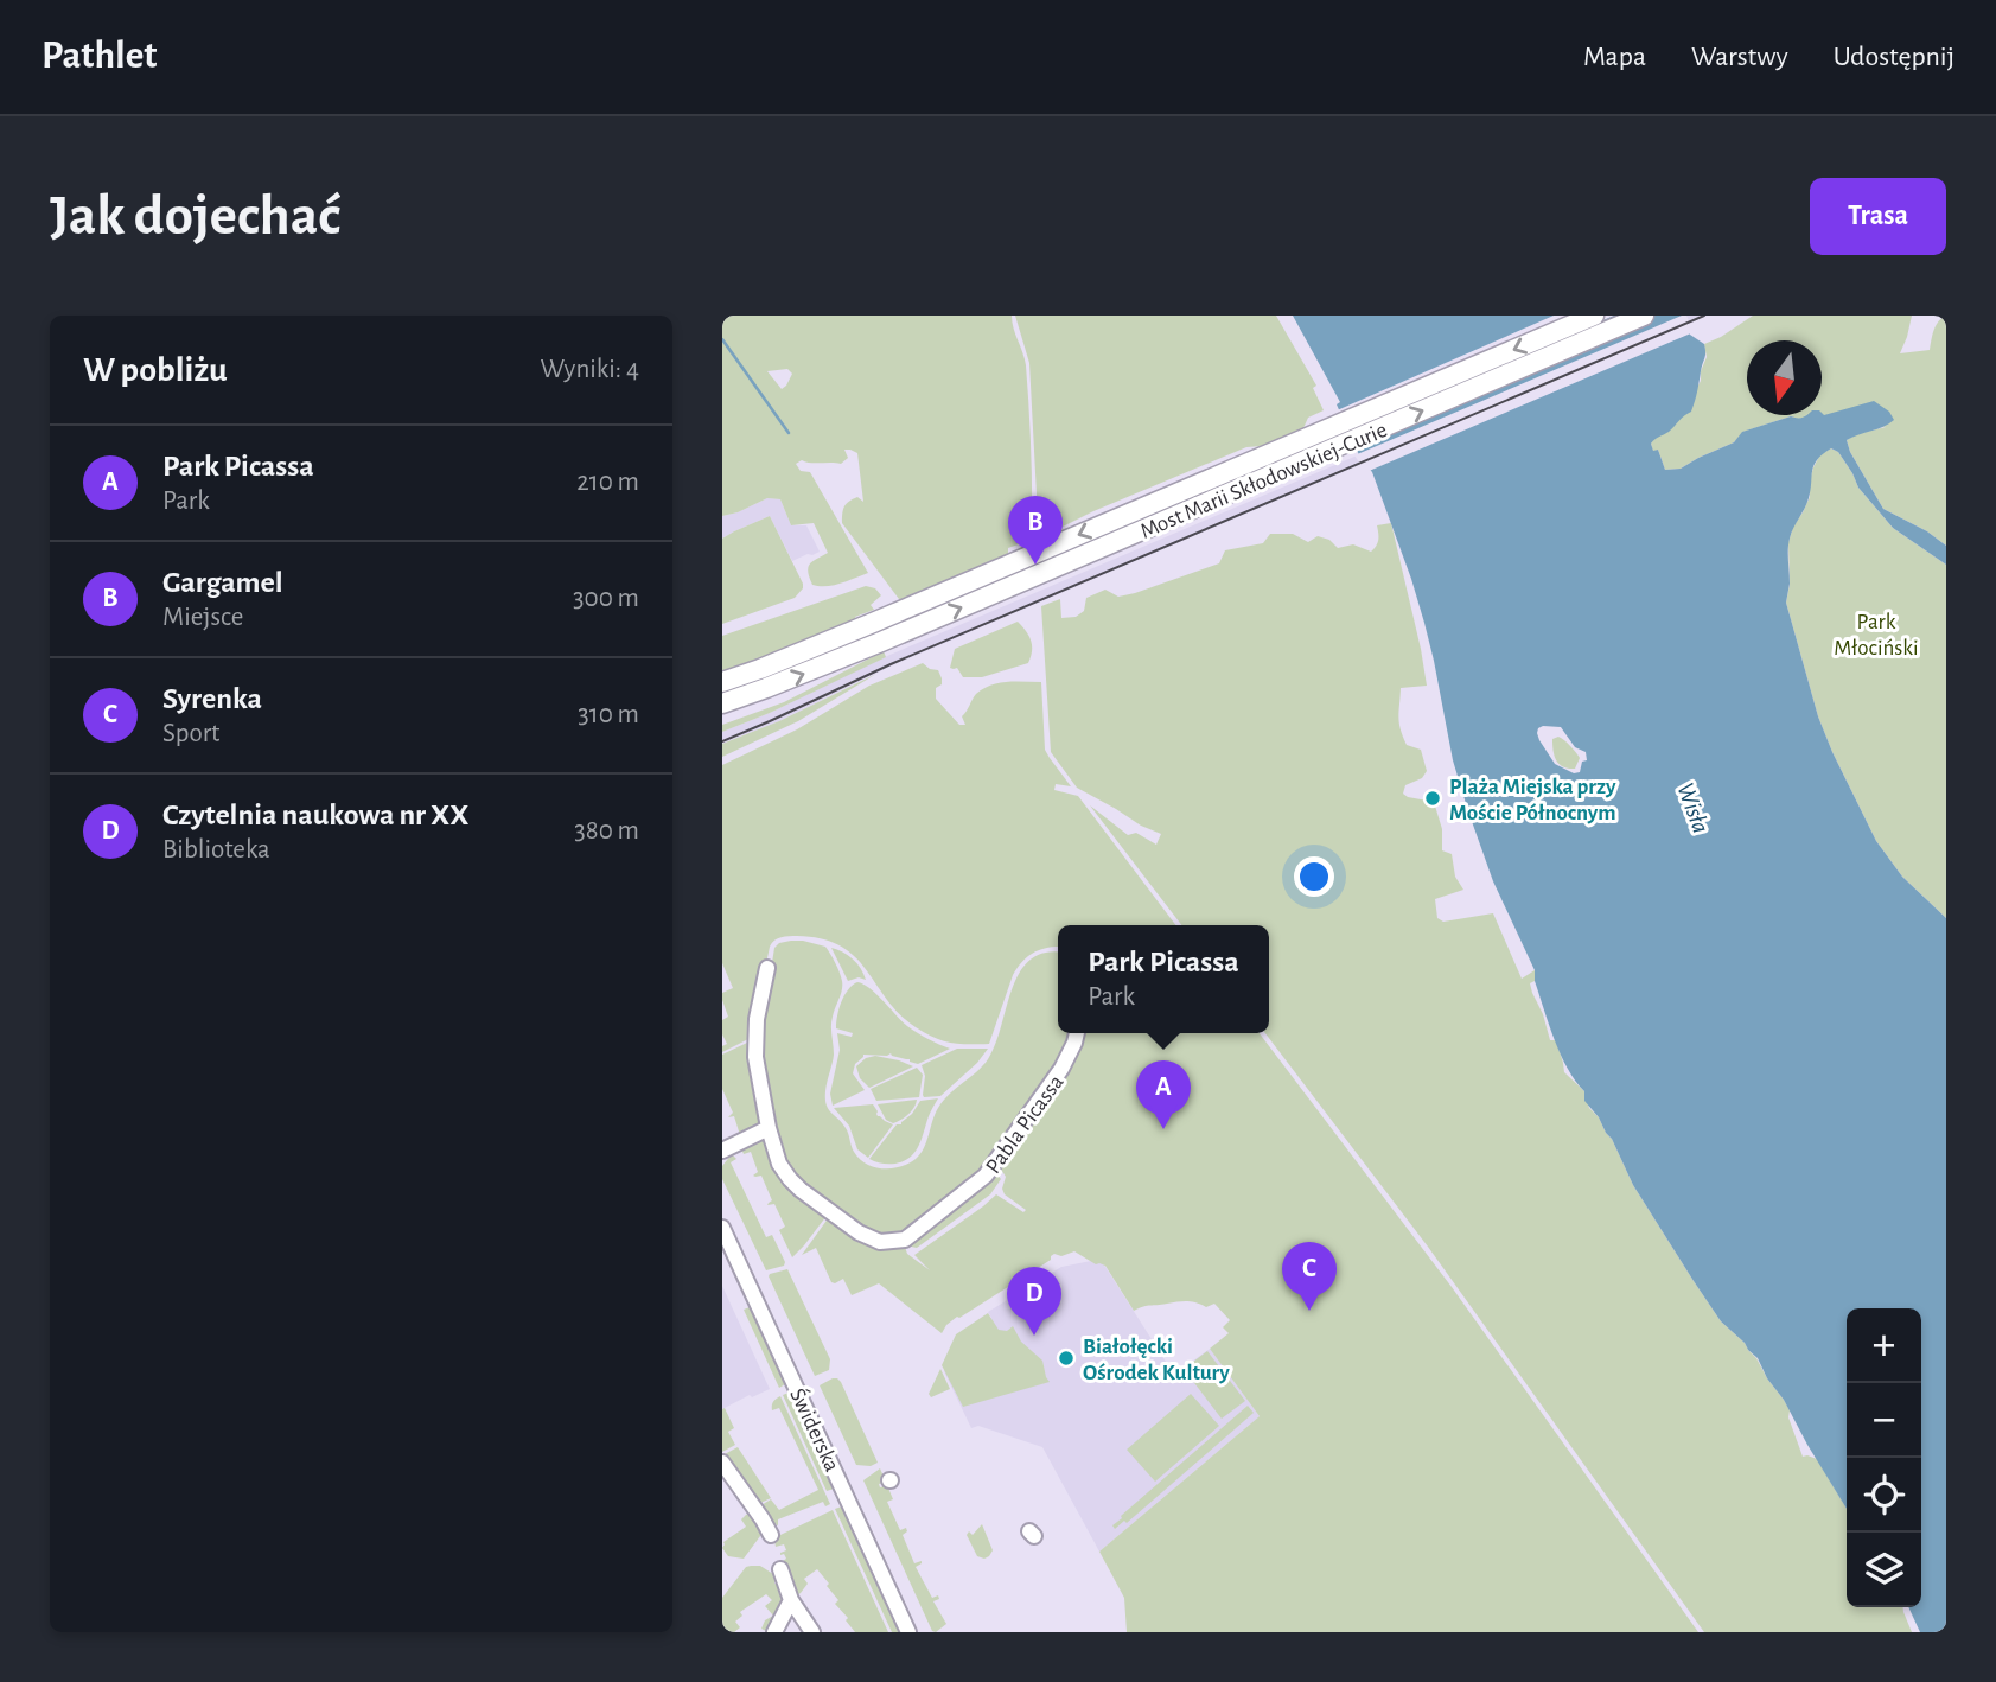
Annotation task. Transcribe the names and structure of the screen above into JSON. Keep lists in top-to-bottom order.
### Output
{
  "streets": {
    "main road": ["Most Marii Skłodowskiej-Curie"],
    "street": ["Pabla Picassa", "Świderska"]
  },
  "water": ["Wisła"],
  "parks": ["Park Młociński"],
  "places": ["Plaża Miejska przy Moście Północnym", "Białołęcki Ośrodek Kultury"],
  "north": "bottom",
  "page": {
    "header": "Pathlet",
    "nav": ["Mapa", "Warstwy", "Udostępnij"],
    "buttons": "Trasa",
    "title": "Jak dojechać",
    "heading": ["W pobliżu", "Wyniki: 4"],
    "list": [
      {
        "mark": "A",
        "name": "Park Picassa",
        "note": "Park",
        "value": "210 m"
      },
      {
        "mark": "B",
        "name": "Gargamel",
        "note": "Miejsce",
        "value": "300 m"
      },
      {
        "mark": "C",
        "name": "Syrenka",
        "note": "Sport",
        "value": "310 m"
      },
      {
        "mark": "D",
        "name": "Czytelnia naukowa nr XX",
        "note": "Biblioteka",
        "value": "380 m"
      }
    ],
    "pins": [
      "B",
      "A",
      "C",
      "D"
    ],
    "popup": ["Park Picassa", "Park"],
    "map_buttons": ["+", "−"]
  }
}
